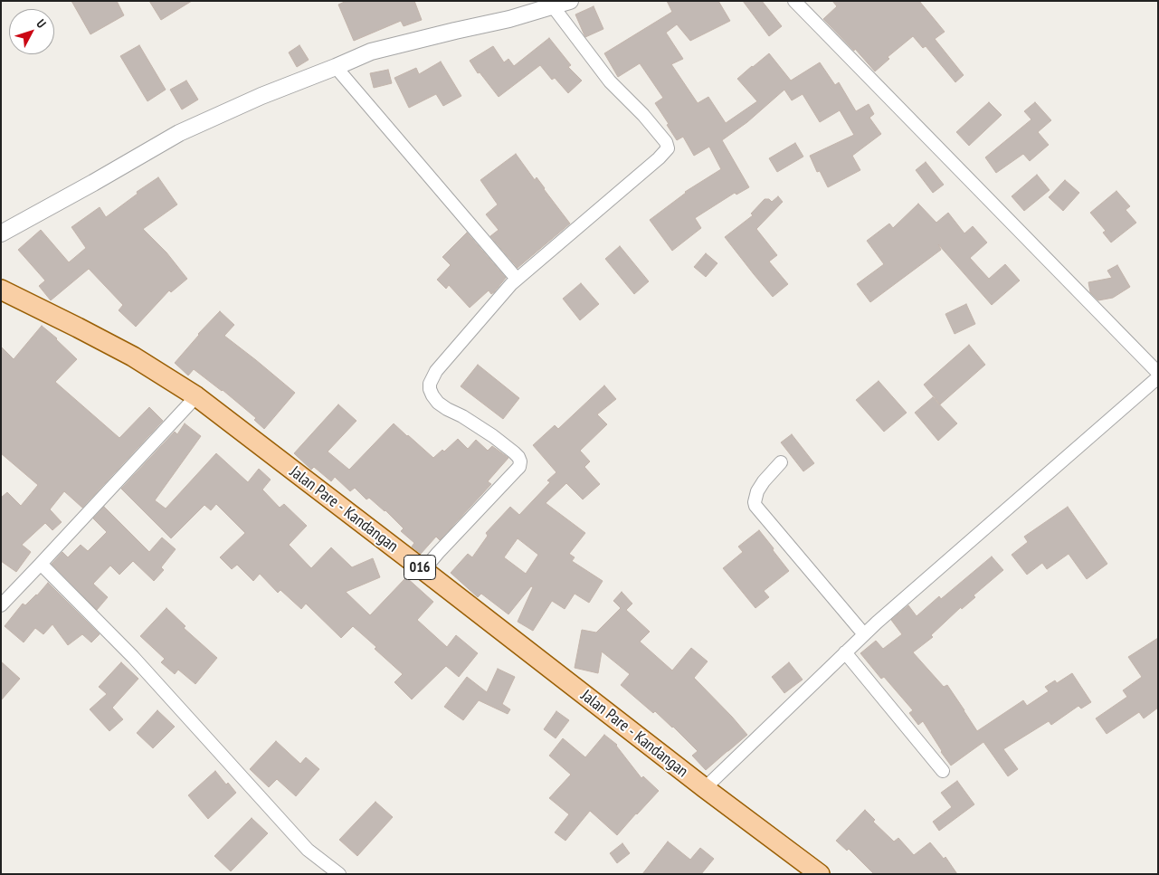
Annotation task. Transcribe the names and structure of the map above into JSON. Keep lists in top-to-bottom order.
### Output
{
  "streets": {
    "main road": ["Jalan Pare - Kandangan", "016"]
  },
  "north": "top right"
}
